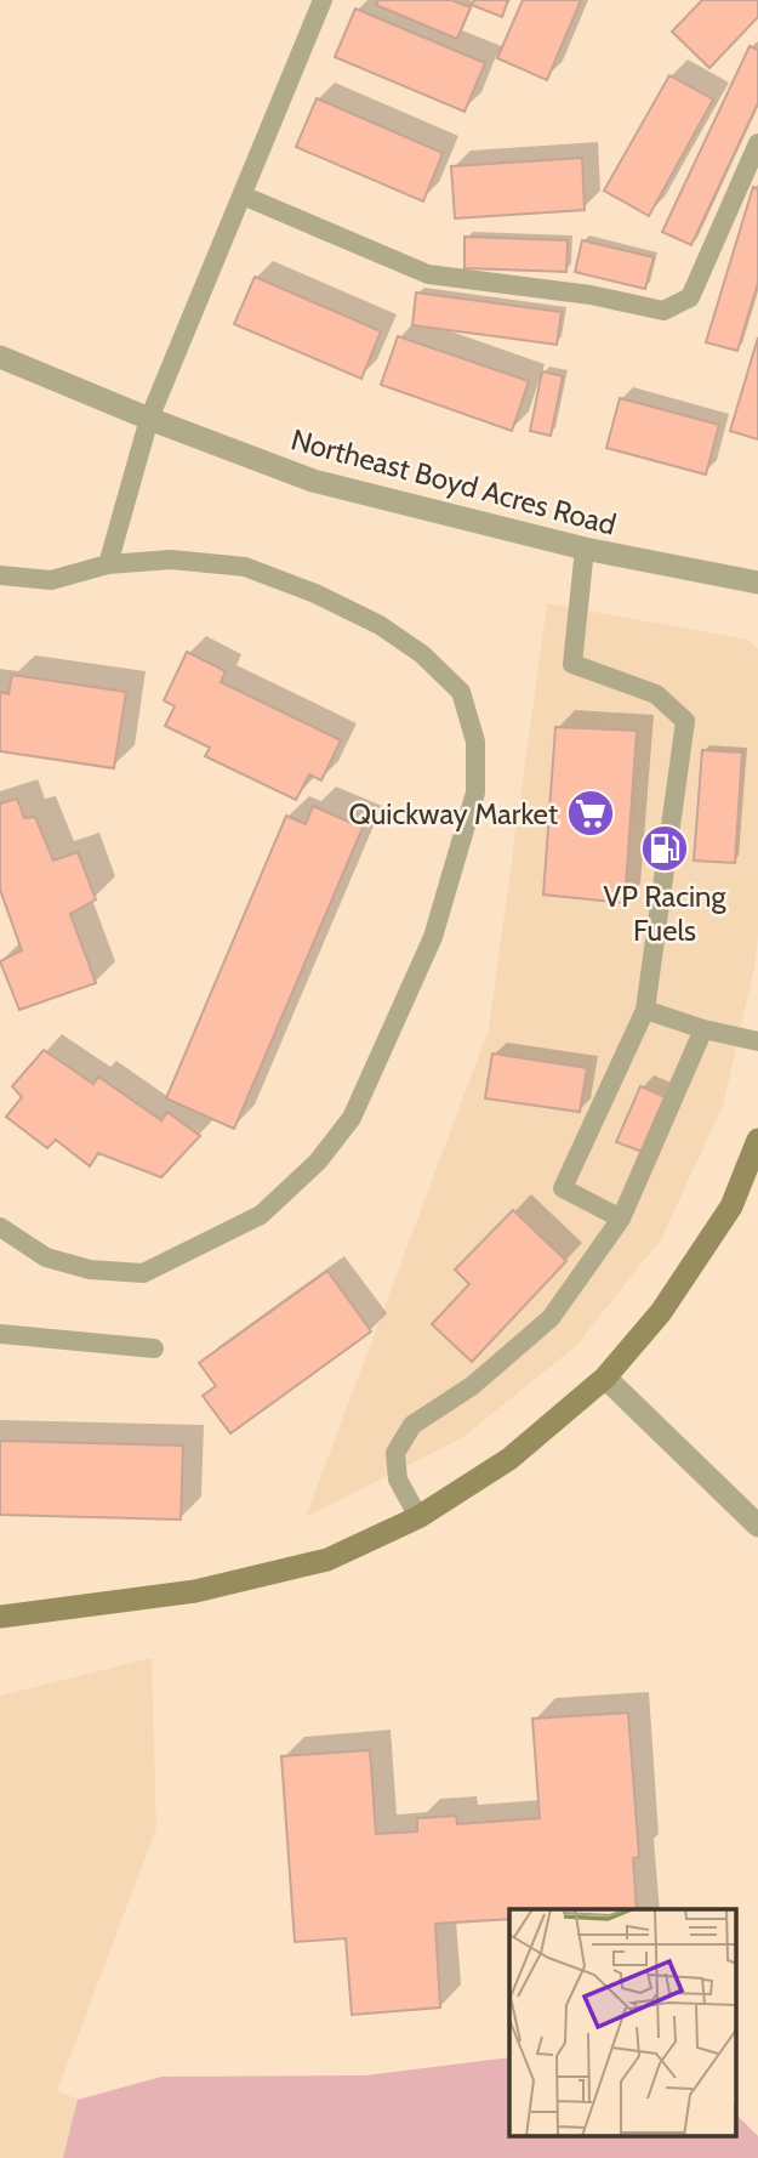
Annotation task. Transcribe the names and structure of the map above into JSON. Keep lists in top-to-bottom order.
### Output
{
  "streets": {
    "street": ["Northeast Boyd Acres Road"]
  },
  "places": {
    "supermarket": ["Quickway Market"],
    "fuel station": ["VP Racing Fuels"]
  }
}
